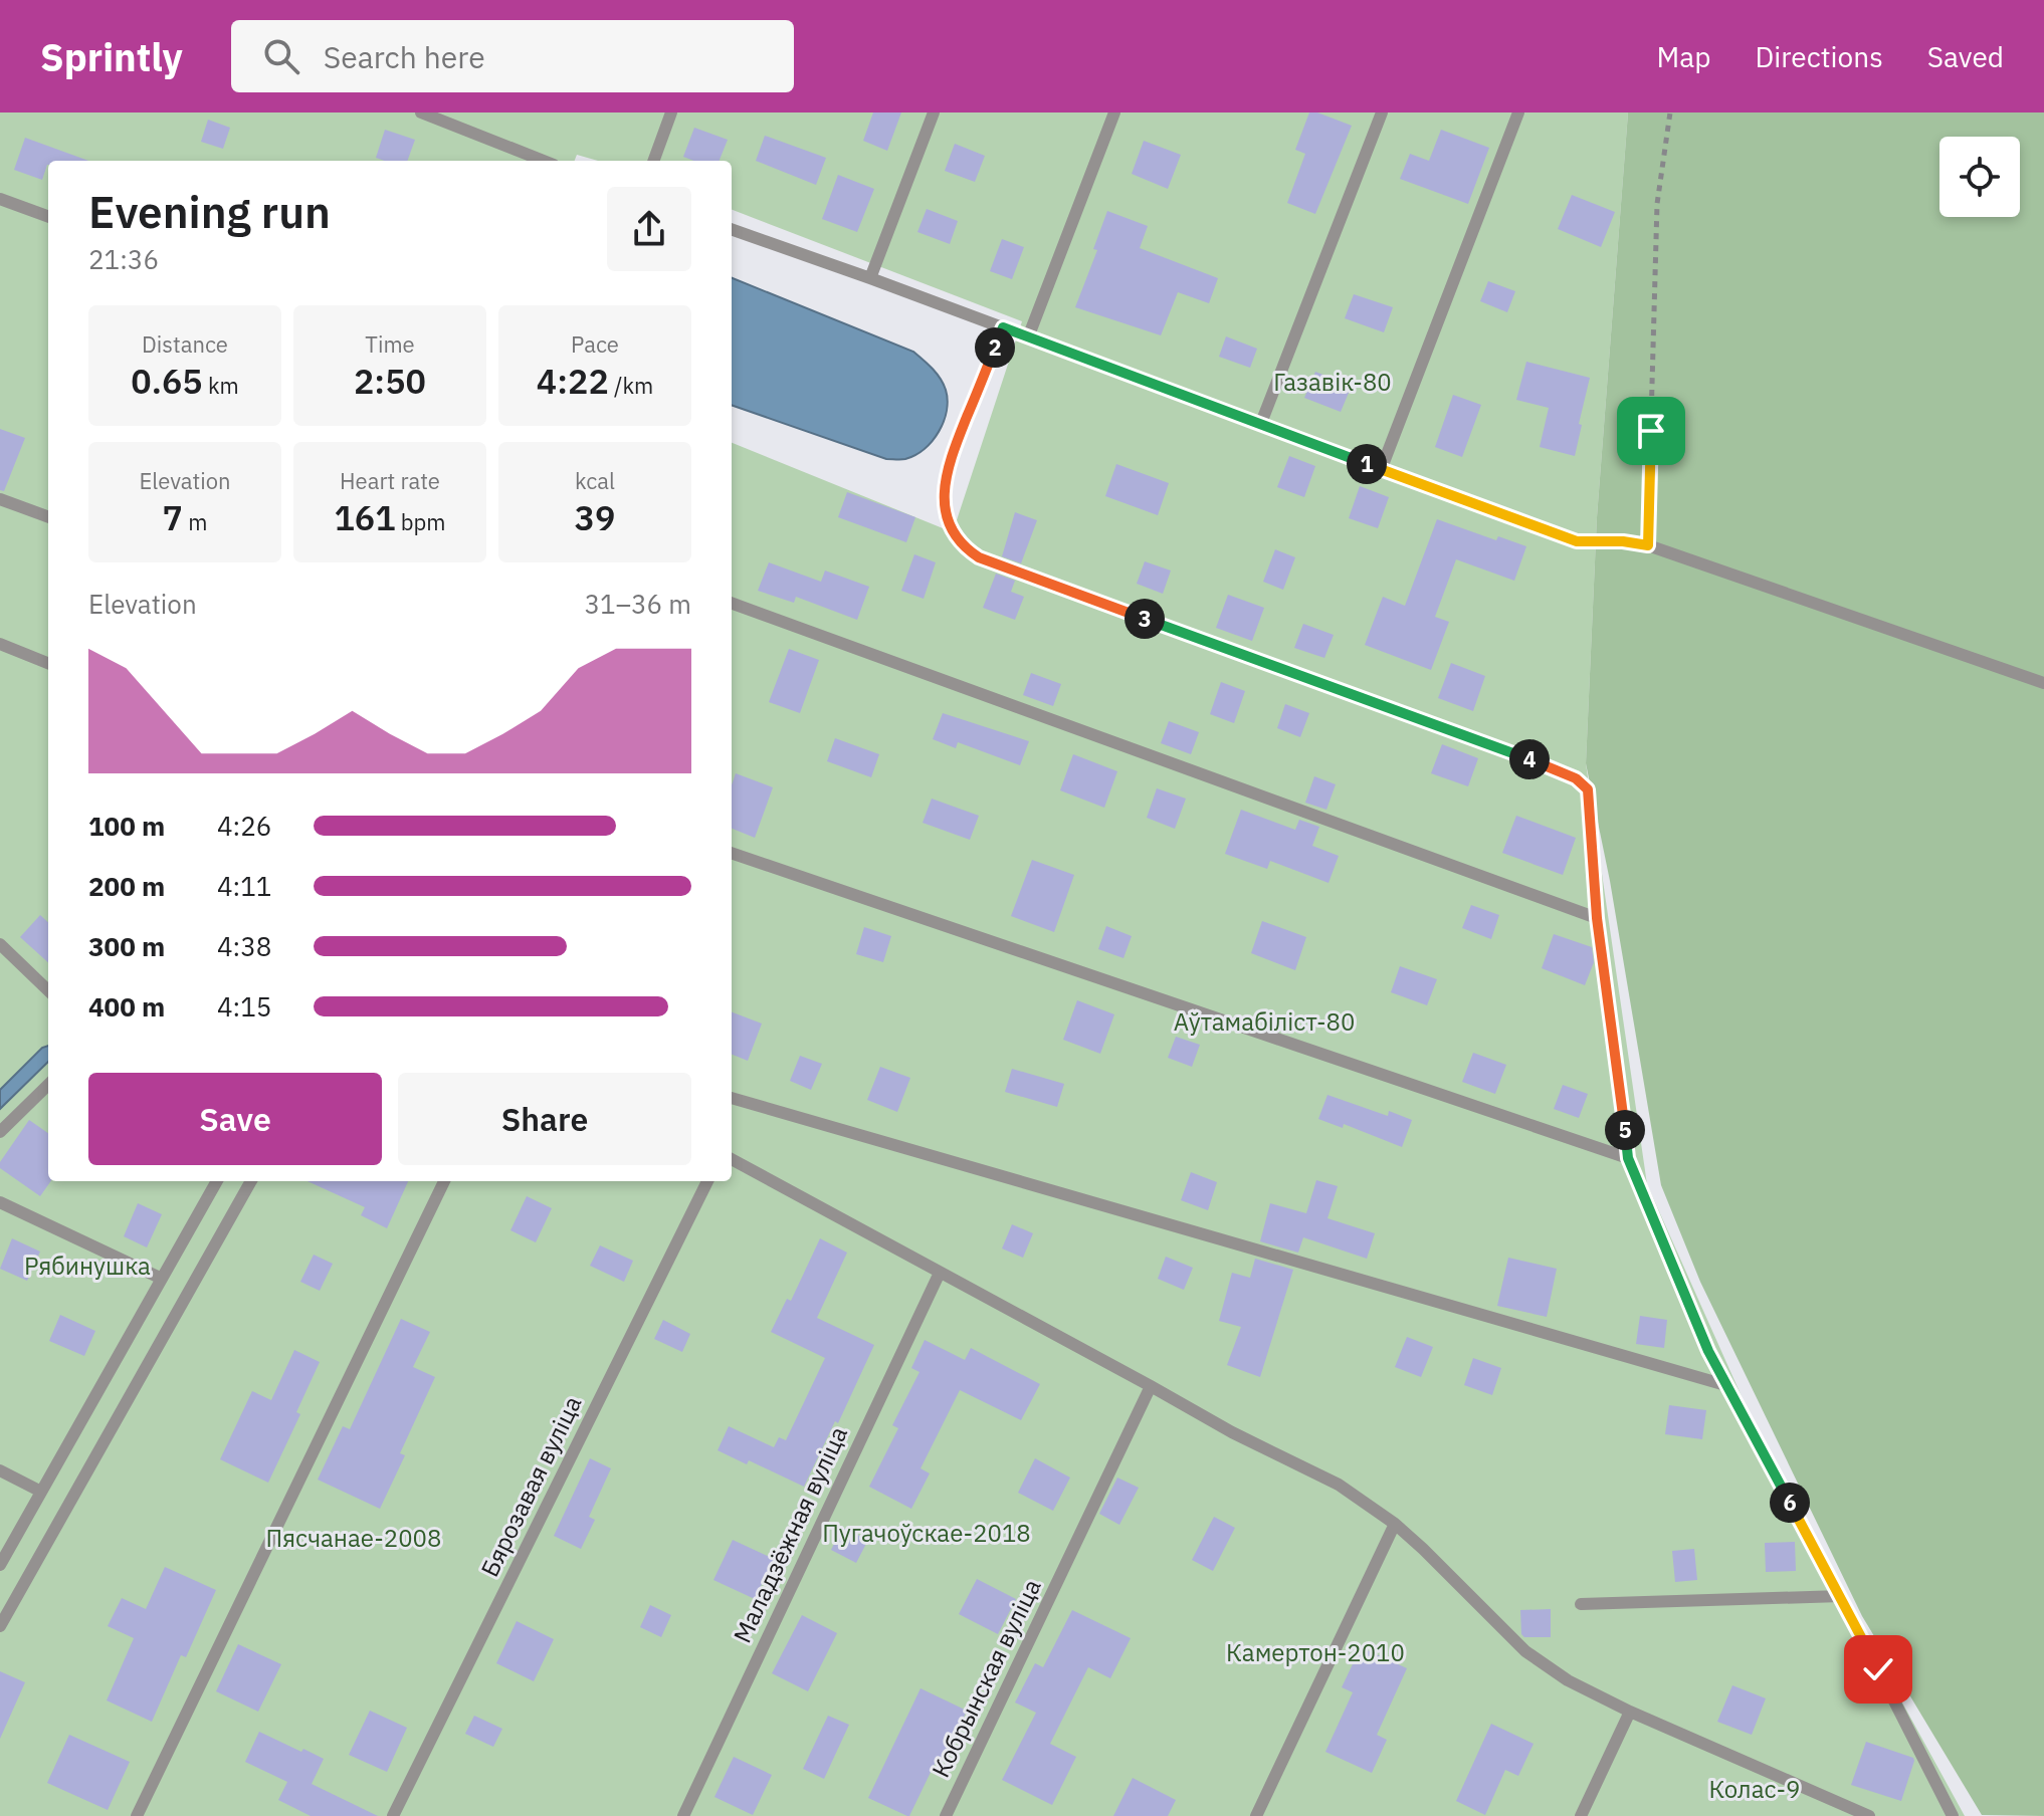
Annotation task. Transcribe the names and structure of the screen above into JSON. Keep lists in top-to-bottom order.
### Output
{
  "streets": {
    "lane": ["Бярозавая вуліца", "Маладзёжная вуліца", "Кобрынская вуліца"]
  },
  "parks": [
    "Газавік-80",
    "Аўтамабіліст-80",
    "Рябинушка",
    "Пугачоўскае-2018",
    "Пясчанае-2008",
    "Камертон-2010",
    "Колас-9"
  ],
  "page": {
    "header": "Sprintly",
    "search": "Search here",
    "nav": ["Map", "Directions", "Saved"],
    "heading": ["Evening run", "21:36"],
    "stats": [
      ["Distance", "0.65 km"],
      ["Time", "2:50"],
      ["Pace", "4:22 /km"],
      ["Elevation", "7 m"],
      ["Heart rate", "161 bpm"],
      ["kcal", "39"]
    ],
    "pins": [
      "2",
      "1",
      "3",
      "4",
      "5",
      "6"
    ],
    "chart": ["Elevation", "31–36 m"],
    "list": [
      {
        "name": "100 m",
        "note": "4:26"
      },
      {
        "name": "200 m",
        "note": "4:11"
      },
      {
        "name": "300 m",
        "note": "4:38"
      },
      {
        "name": "400 m",
        "note": "4:15"
      }
    ],
    "buttons": ["Save", "Share"]
  }
}
